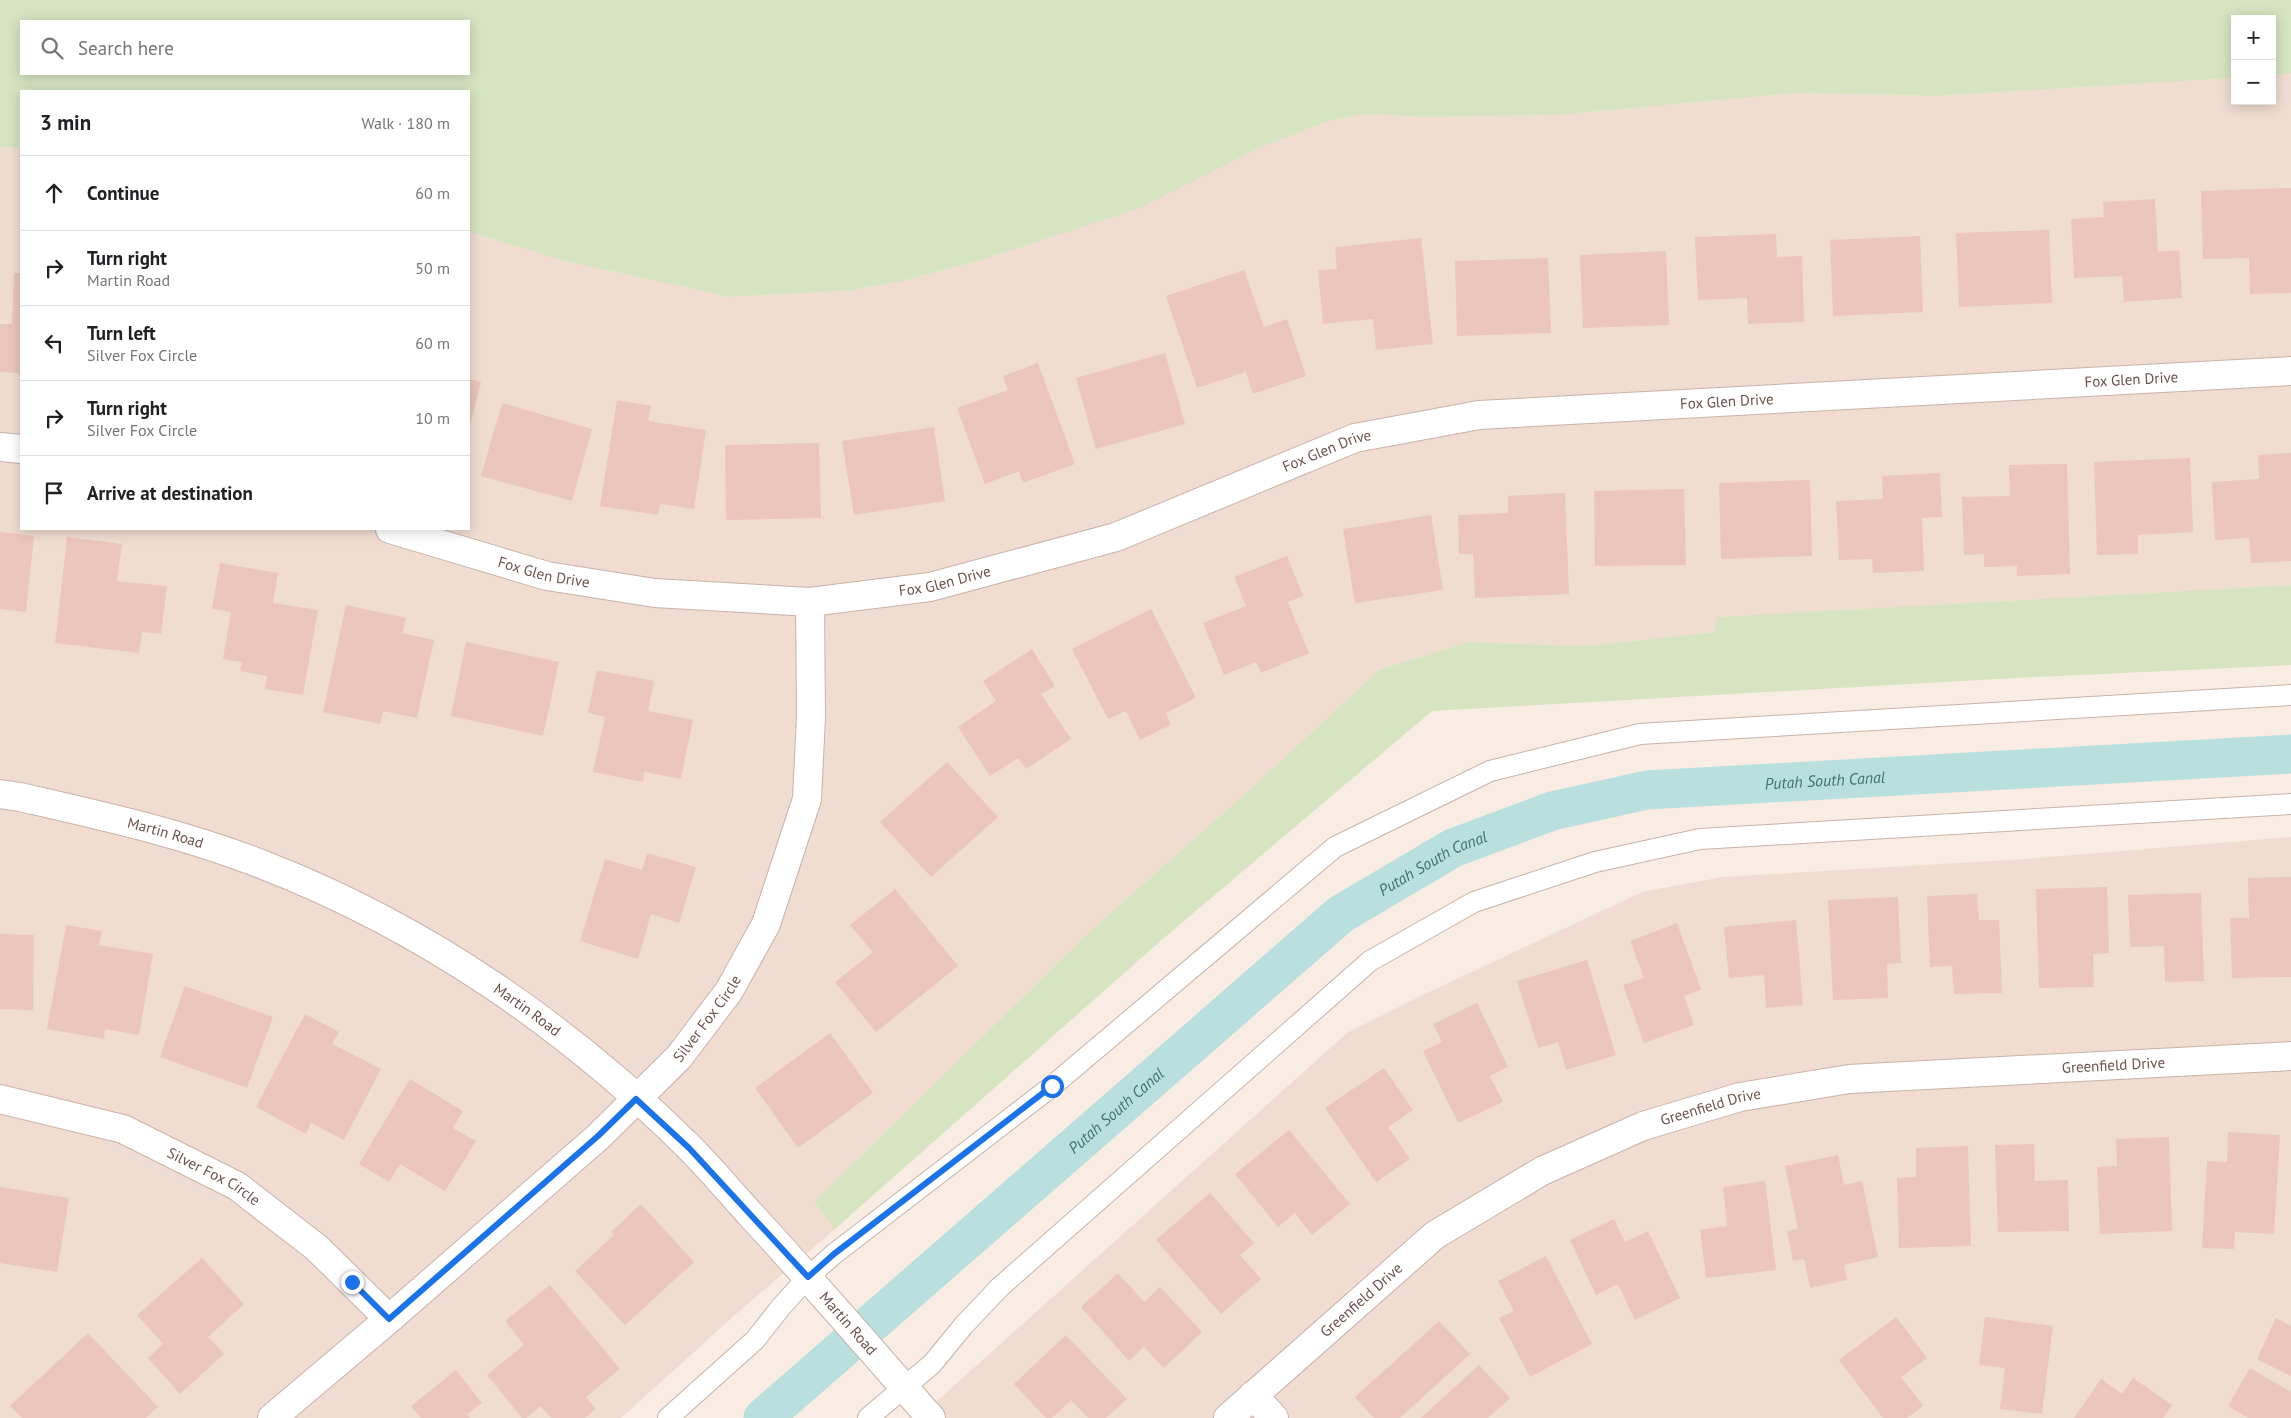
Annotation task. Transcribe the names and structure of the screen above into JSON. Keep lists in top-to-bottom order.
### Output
{
  "streets": {
    "street": [
      "Fox Glen Drive",
      "Martin Road",
      "Silver Fox Circle",
      "Greenfield Drive"
    ]
  },
  "crossings": [
    ["Fox Glen Drive", "Silver Fox Circle"],
    ["Martin Road", "Silver Fox Circle"]
  ],
  "water": ["Putah South Canal"],
  "page": {
    "map_buttons": ["+", "−"],
    "search": "Search here",
    "heading": ["3 min", "Walk · 180 m"],
    "list": [
      ["Continue", "60 m"],
      ["Turn right", "Martin Road", "50 m"],
      ["Turn left", "Silver Fox Circle", "60 m"],
      ["Turn right", "Silver Fox Circle", "10 m"],
      "Arrive at destination"
    ]
  }
}
